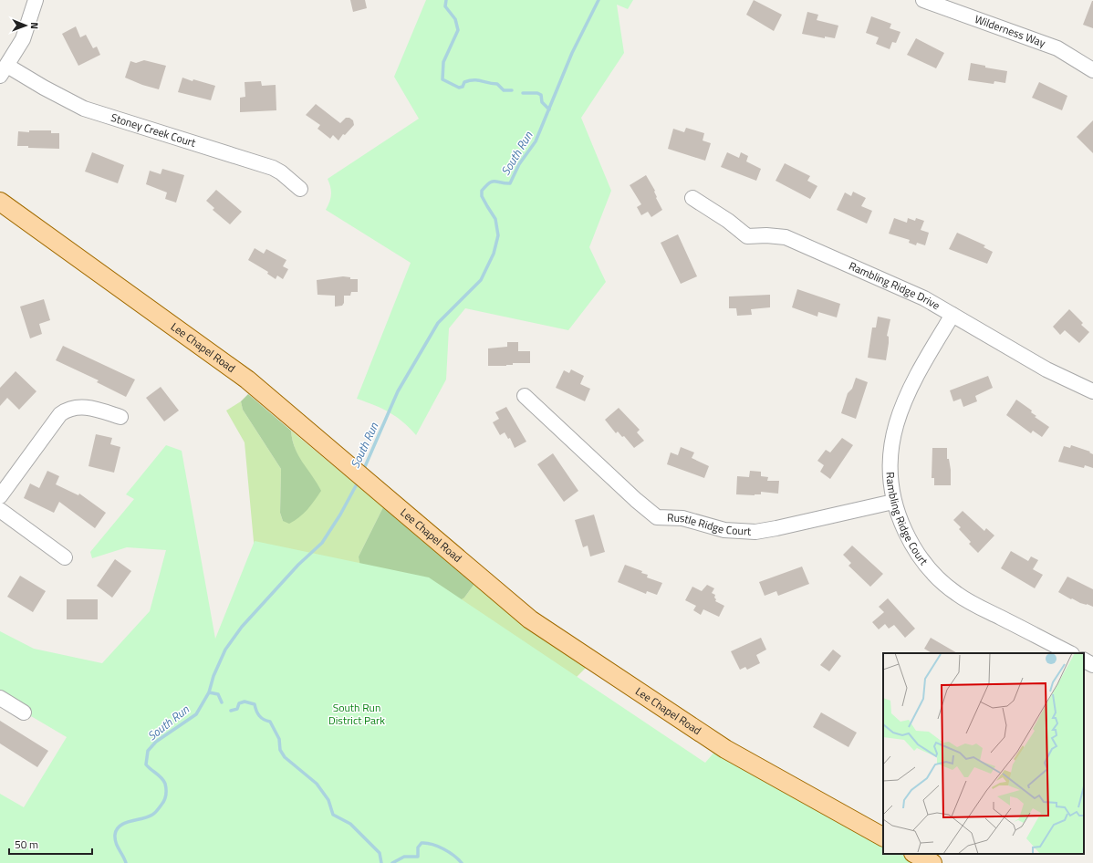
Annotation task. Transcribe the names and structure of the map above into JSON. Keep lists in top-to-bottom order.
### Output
{
  "streets": {
    "main road": ["Lee Chapel Road"],
    "street": [
      "Wilderness Way",
      "Stoney Creek Court",
      "Rambling Ridge Drive",
      "Rambling Ridge Court",
      "Rustle Ridge Court"
    ]
  },
  "crossings": [
    ["Rambling Ridge Drive", "Rambling Ridge Court"],
    ["Rambling Ridge Court", "Rustle Ridge Court"]
  ],
  "water": ["South Run"],
  "parks": ["South Run District Park"],
  "scale_bar": "50 m",
  "north": "right"
}
